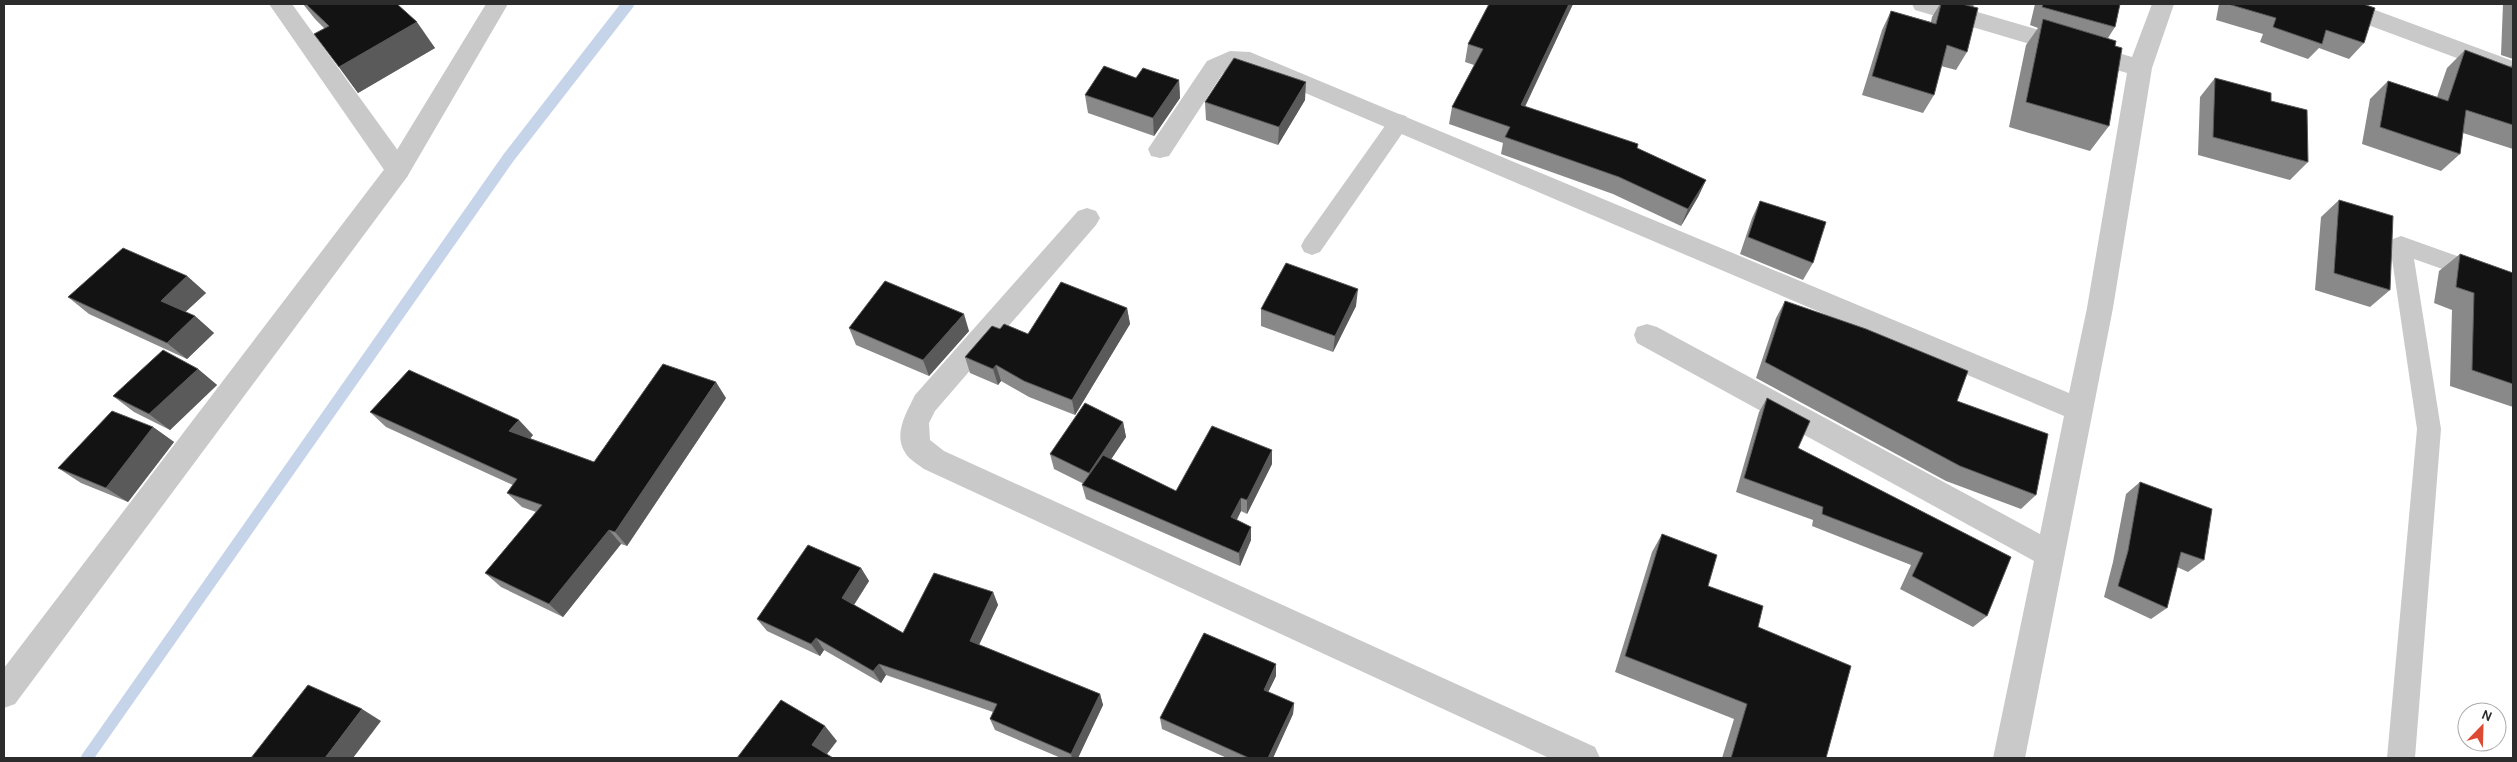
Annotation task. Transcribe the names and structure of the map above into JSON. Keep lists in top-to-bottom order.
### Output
{
  "north": "top right"
}
